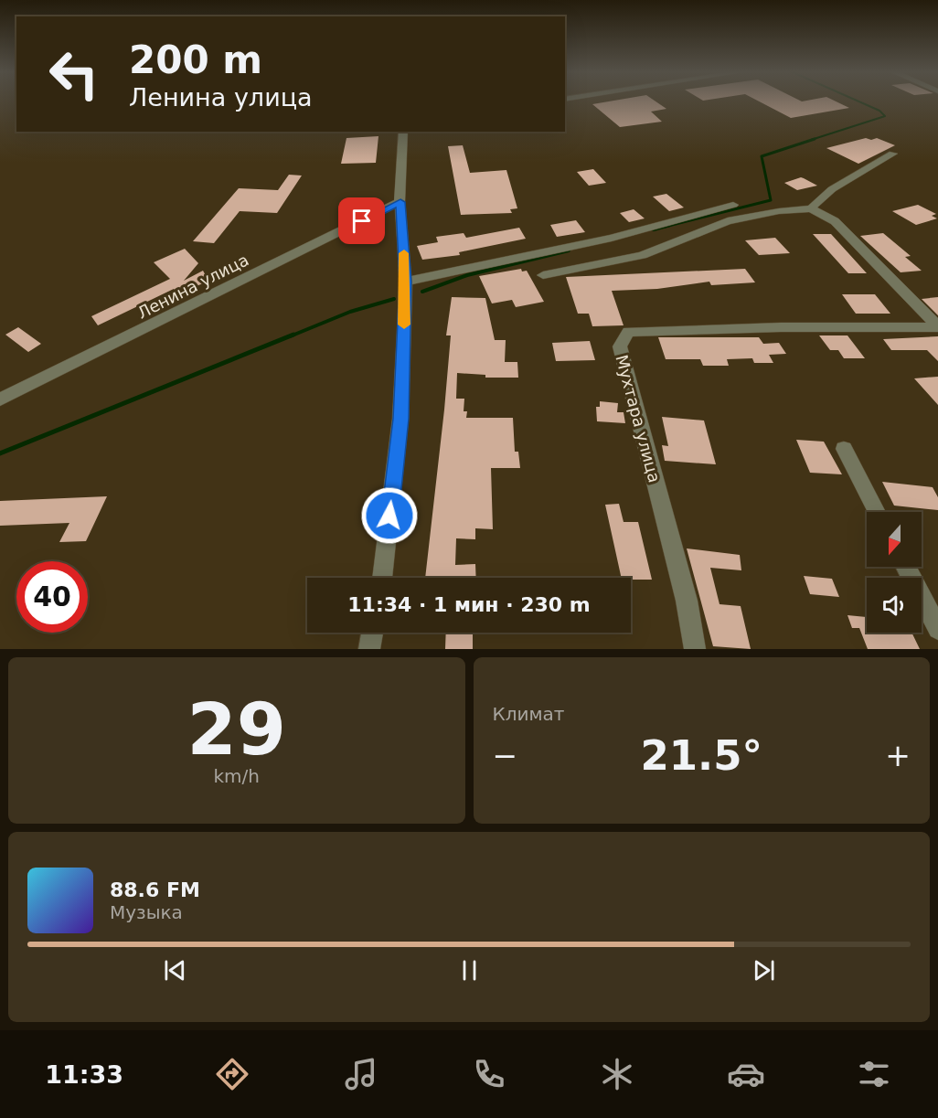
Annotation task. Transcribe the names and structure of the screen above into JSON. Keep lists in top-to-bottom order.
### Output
{
  "streets": {
    "street": ["Ленина улица", "Мухтара улица"]
  },
  "north": "bottom",
  "page": {
    "turn": ["200 m", "Ленина улица"],
    "limit": "40",
    "trip": "11:34 · 1 мин · 230 m",
    "tile": [
      ["29", "km/h"],
      "Климат"
    ],
    "heat": ["−", "21.5°", "+"],
    "song": ["88.6 FM", "Музыка"],
    "tabs": "11:33"
  }
}
